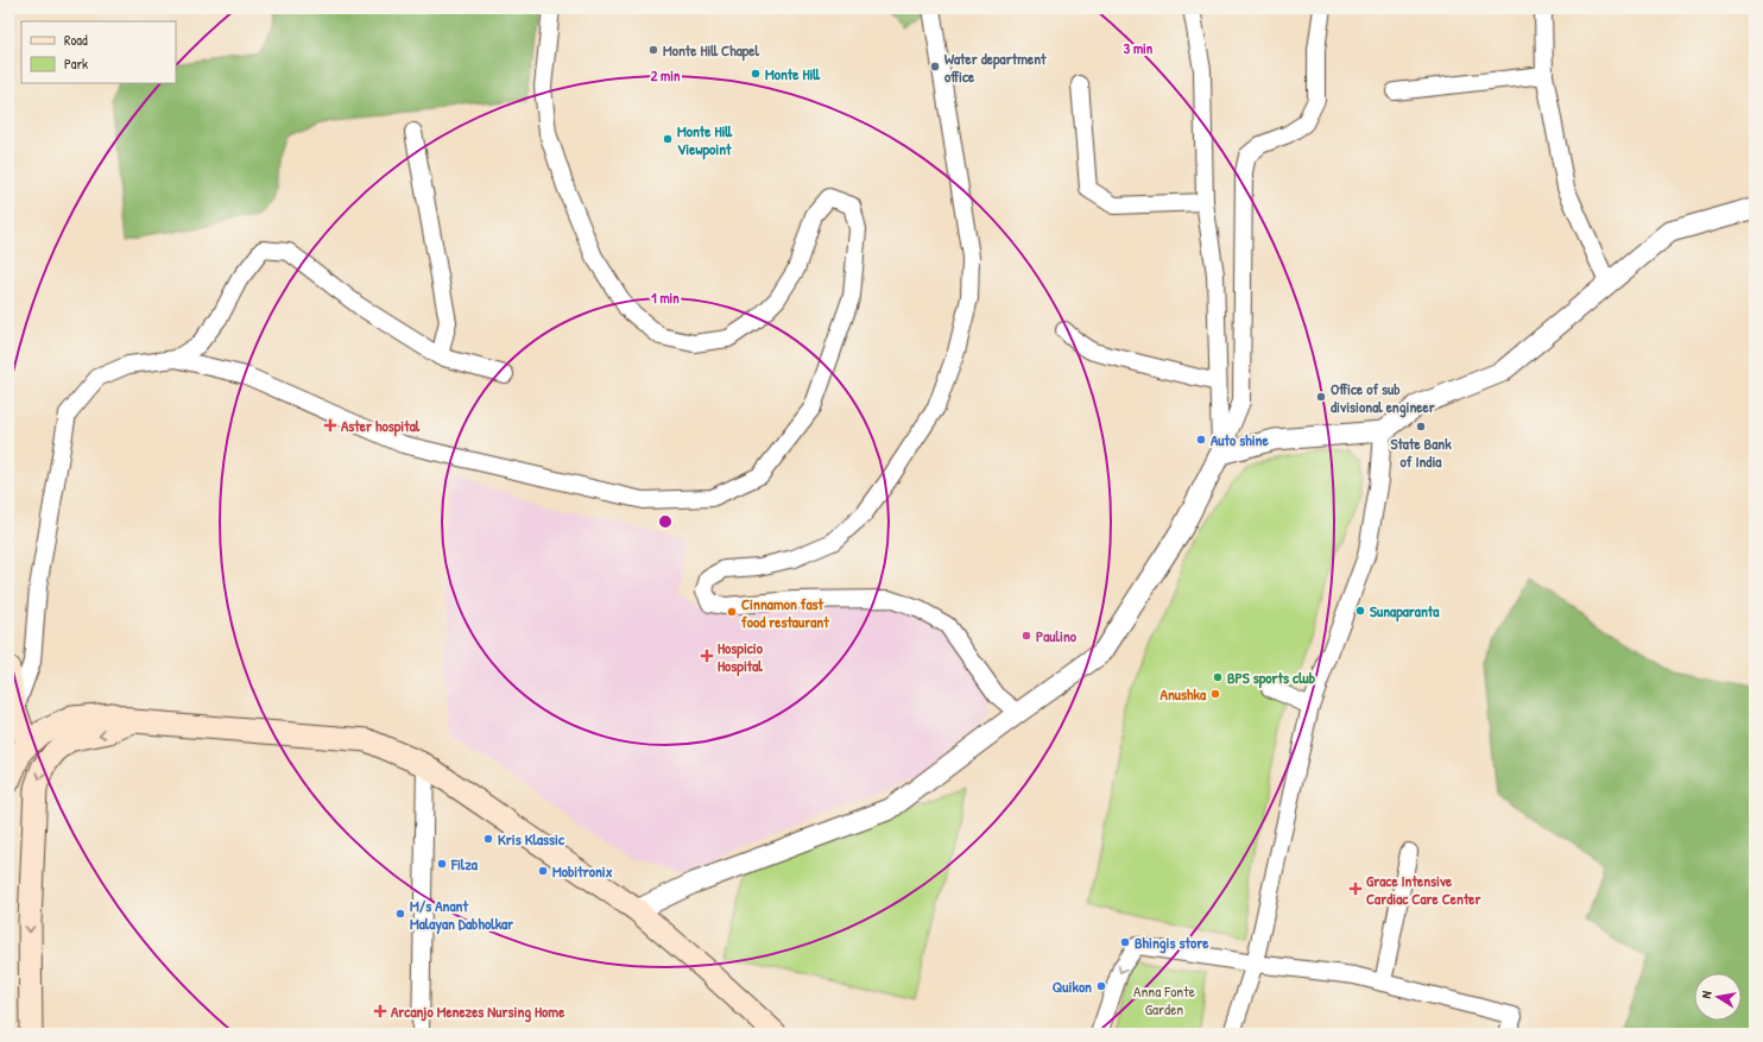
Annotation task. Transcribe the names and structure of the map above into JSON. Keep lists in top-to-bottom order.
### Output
{
  "parks": ["Anna Fonte Garden"],
  "places": {
    "other": [
      "Monte Hill Chapel",
      "Water department office",
      "Monte Hill",
      "Monte Hill Viewpoint",
      "Office of sub divisional engineer",
      "State Bank of India",
      "Auto shine",
      "Sunaparanta",
      "Cinnamon fast food restaurant",
      "Paulino",
      "BPS sports club",
      "Anushka",
      "Kris Klassic",
      "Filza",
      "Mobitronix",
      "M/s Anant Malayan Dabholkar",
      "Bhingis store",
      "Quikon"
    ],
    "health": [
      "Aster hospital",
      "Hospicio Hospital",
      "Grace Intensive Cardiac Care Center",
      "Arcanjo Menezes Nursing Home"
    ]
  },
  "legend": ["Road", "Park"],
  "north": "left",
  "rings": ["3 min", "2 min", "1 min"]
}
